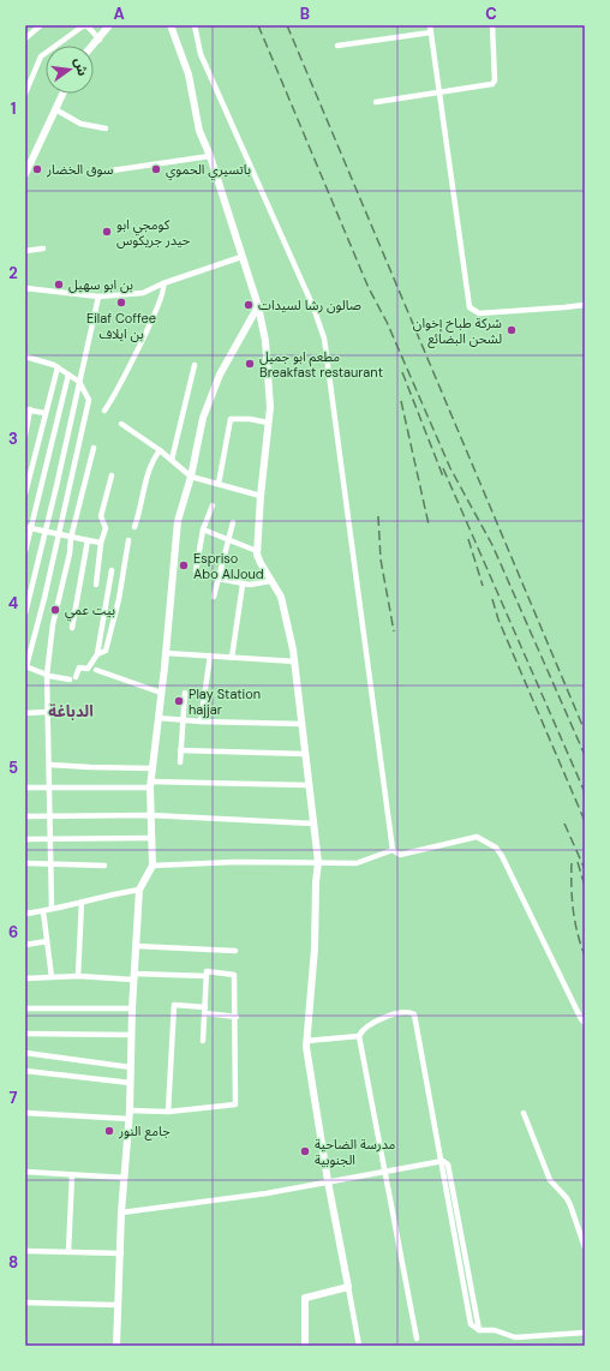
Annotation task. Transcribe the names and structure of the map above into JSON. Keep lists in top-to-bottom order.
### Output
{
  "districts": ["الدباغة"],
  "places": [
    "سوق الخضار",
    "باتسيري الحموي",
    "كومجي ابو حيدر جريكوس",
    "بن ابو سهيل",
    "Eilaf Coffee بن ايلاف",
    "صالون رشا لسيدات",
    "شركة طباخ إخوان لشحن البضائع",
    "مطعم ابو جميل Breakfast restaurant",
    "Espriso Abo AlJoud",
    "بيت عمي",
    "Play Station hajjar",
    "جامع النور",
    "مدرسة الضاحية الجنوبية"
  ],
  "north": "right",
  "grid": {
    "columns": ["A", "B", "C"],
    "rows": [
      "1",
      "2",
      "3",
      "4",
      "5",
      "6",
      "7",
      "8"
    ]
  }
}
